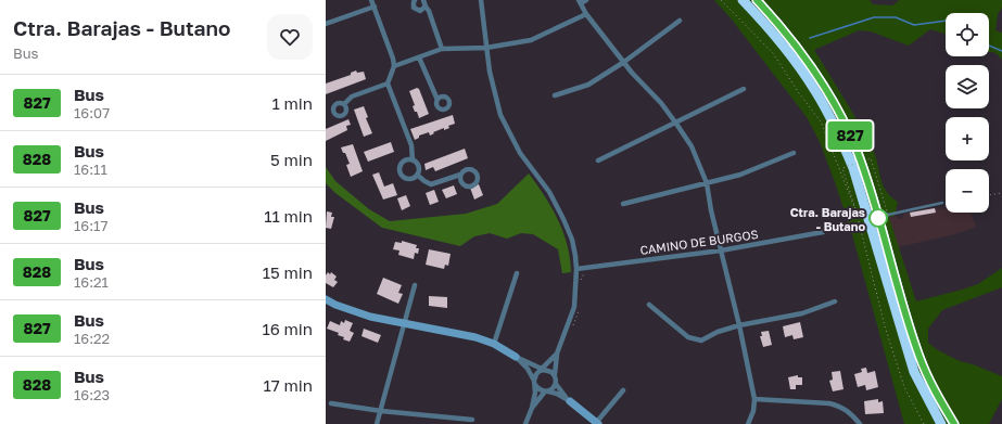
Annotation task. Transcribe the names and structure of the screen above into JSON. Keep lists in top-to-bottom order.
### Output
{
  "streets": {
    "street": ["CAMINO DE BURGOS"]
  },
  "places": ["Ctra. Barajas - Butano"],
  "lines": ["bus line 827"],
  "page": {
    "heading": ["Ctra. Barajas - Butano", "Bus"],
    "on_map": "827",
    "map_buttons": ["+", "−"],
    "list": [
      {
        "mark": "827",
        "name": "Bus",
        "note": "16:07",
        "value": "1 min"
      },
      {
        "mark": "828",
        "name": "Bus",
        "note": "16:11",
        "value": "5 min"
      },
      {
        "mark": "827",
        "name": "Bus",
        "note": "16:17",
        "value": "11 min"
      },
      {
        "mark": "828",
        "name": "Bus",
        "note": "16:21",
        "value": "15 min"
      },
      {
        "mark": "827",
        "name": "Bus",
        "note": "16:22",
        "value": "16 min"
      },
      {
        "mark": "828",
        "name": "Bus",
        "note": "16:23",
        "value": "17 min"
      }
    ]
  }
}
